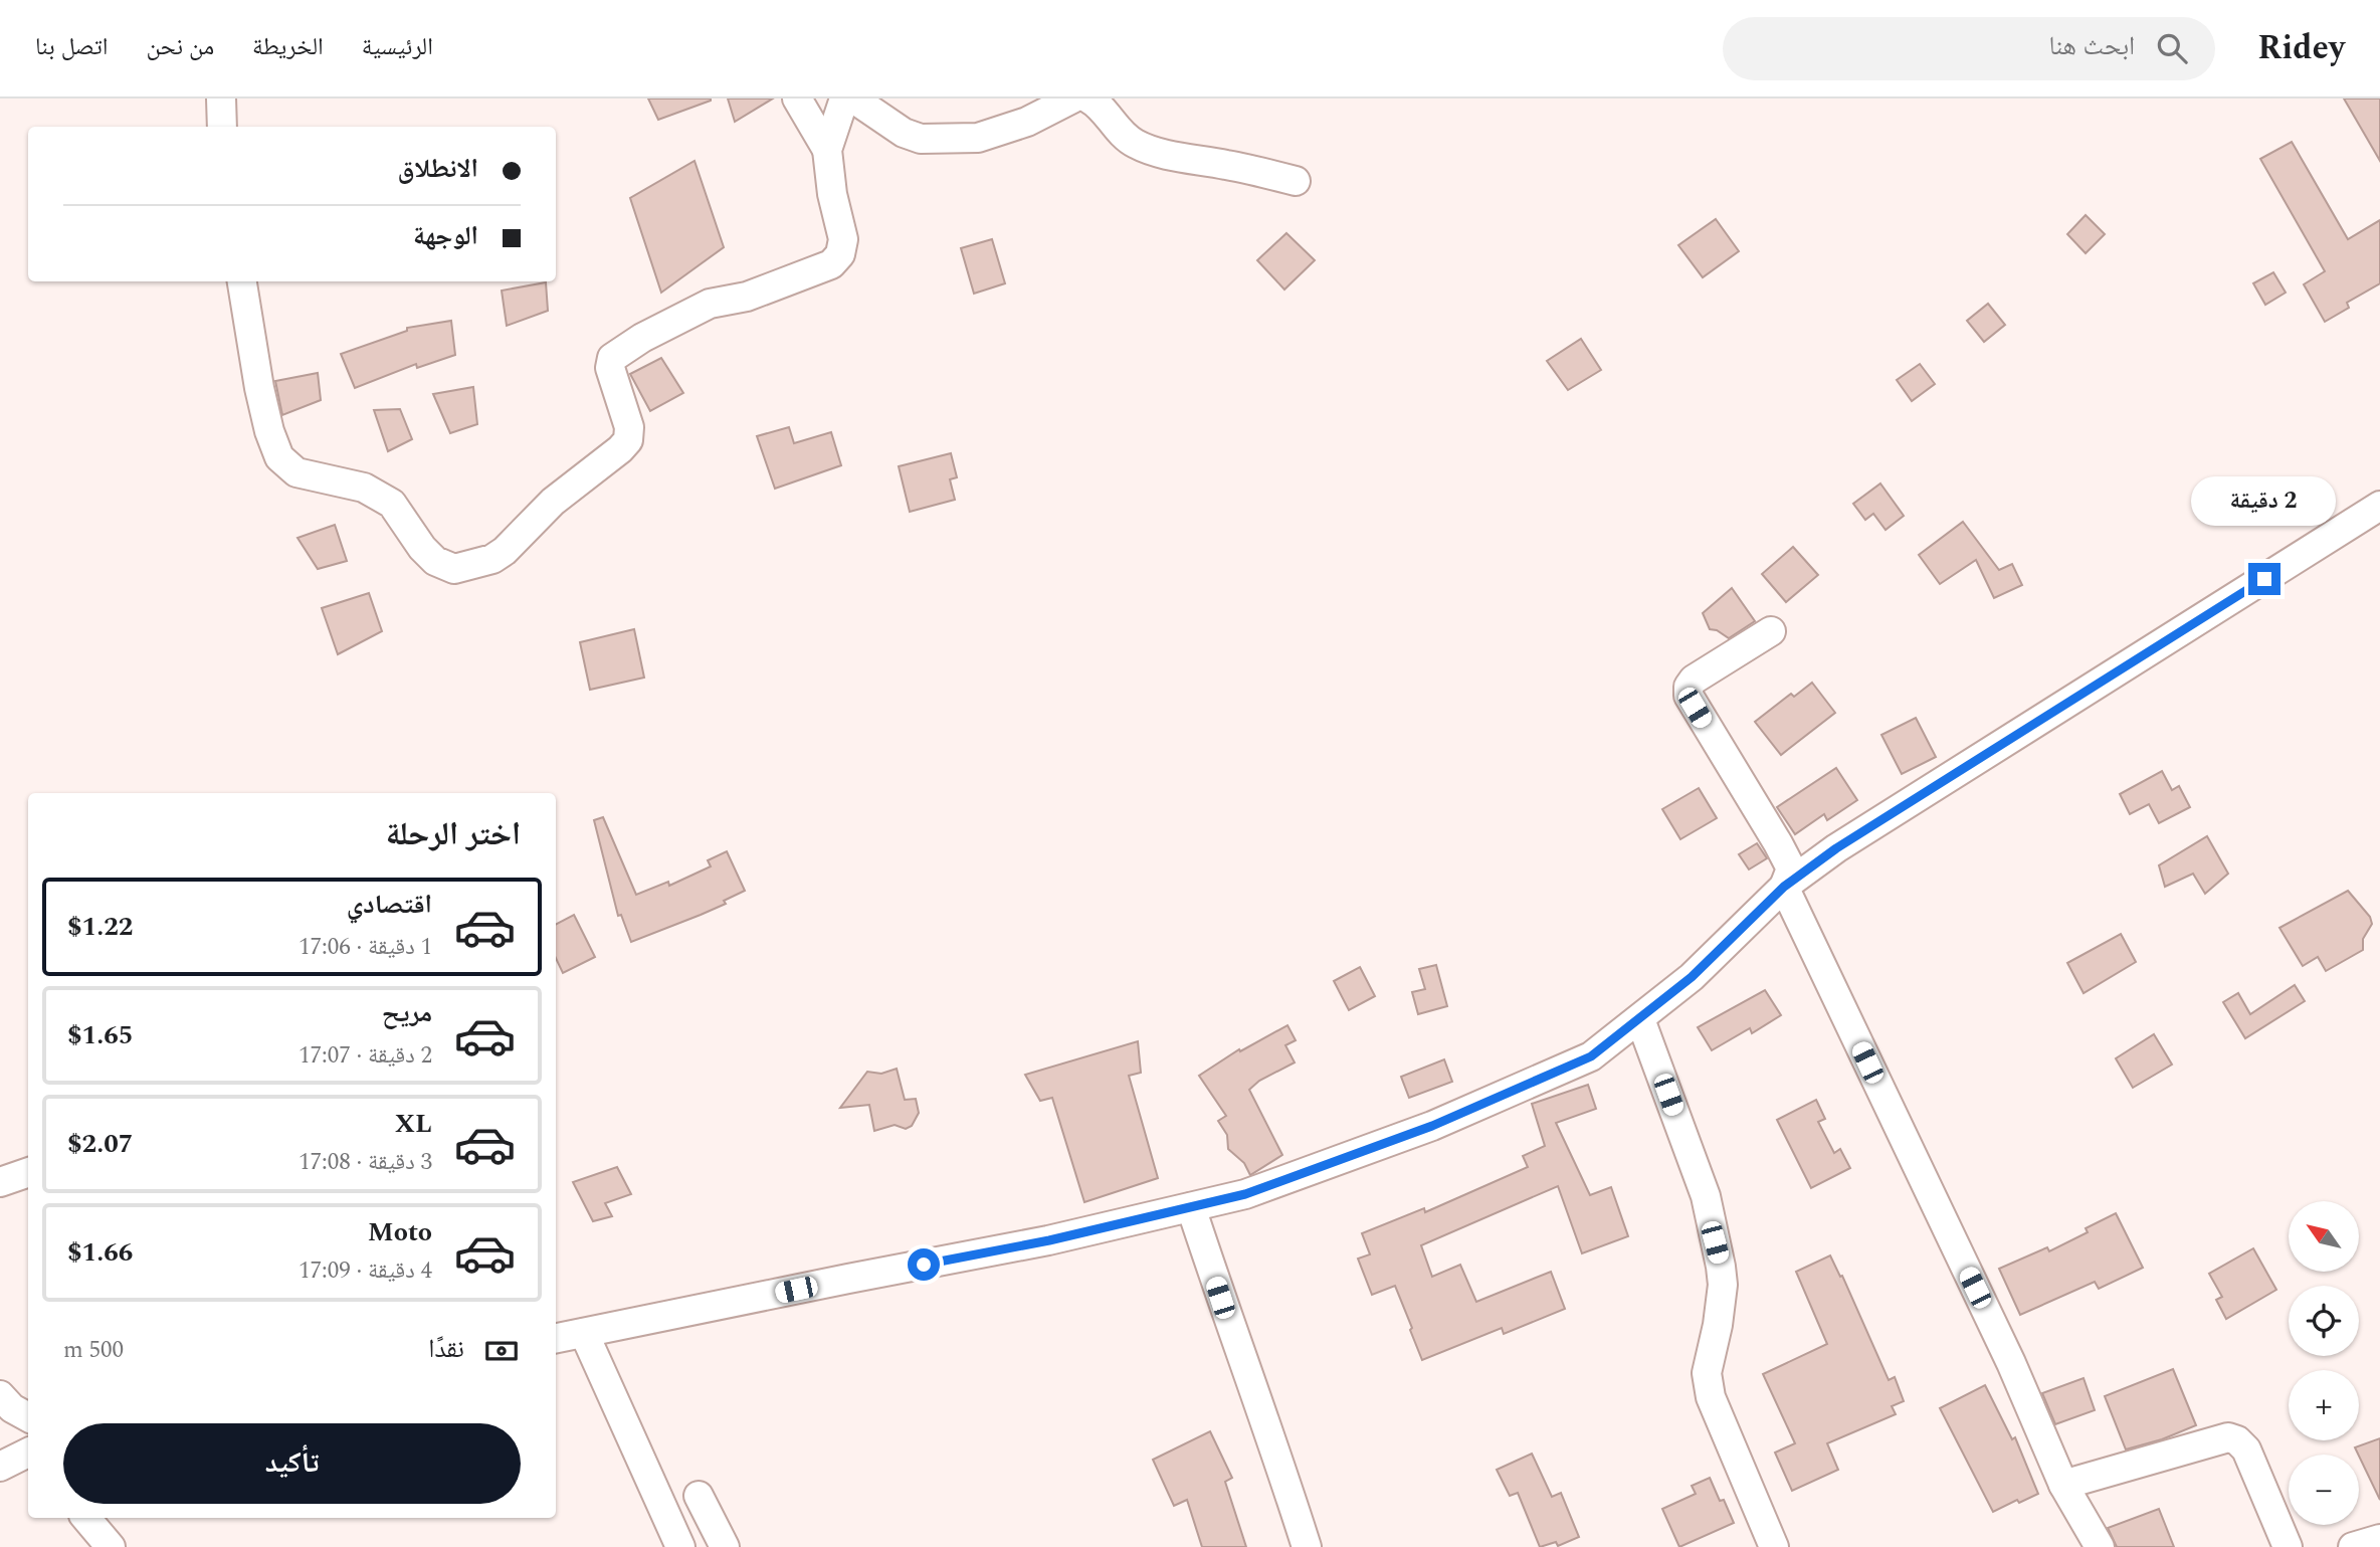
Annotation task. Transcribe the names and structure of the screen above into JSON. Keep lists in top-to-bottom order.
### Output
{
  "north": "top left",
  "page": {
    "header": "Ridey",
    "search": "ابحث هنا",
    "nav": [
      "الرئيسية",
      "الخريطة",
      "من نحن",
      "اتصل بنا"
    ],
    "banner": ["الانطلاق", "الوجهة"],
    "bubble": "2 دقيقة",
    "heading": "اختر الرحلة",
    "list": [
      {
        "name": "اقتصادي",
        "note": "1 دقيقة · 17:06",
        "value": "$1.22"
      },
      {
        "name": "مريح",
        "note": "2 دقيقة · 17:07",
        "value": "$1.65"
      },
      {
        "name": "XL",
        "note": "3 دقيقة · 17:08",
        "value": "$2.07"
      },
      {
        "name": "Moto",
        "note": "4 دقيقة · 17:09",
        "value": "$1.66"
      }
    ],
    "map_buttons": ["+", "−"],
    "pay": ["نقدًا", "500 m"],
    "buttons": "تأكيد"
  }
}
